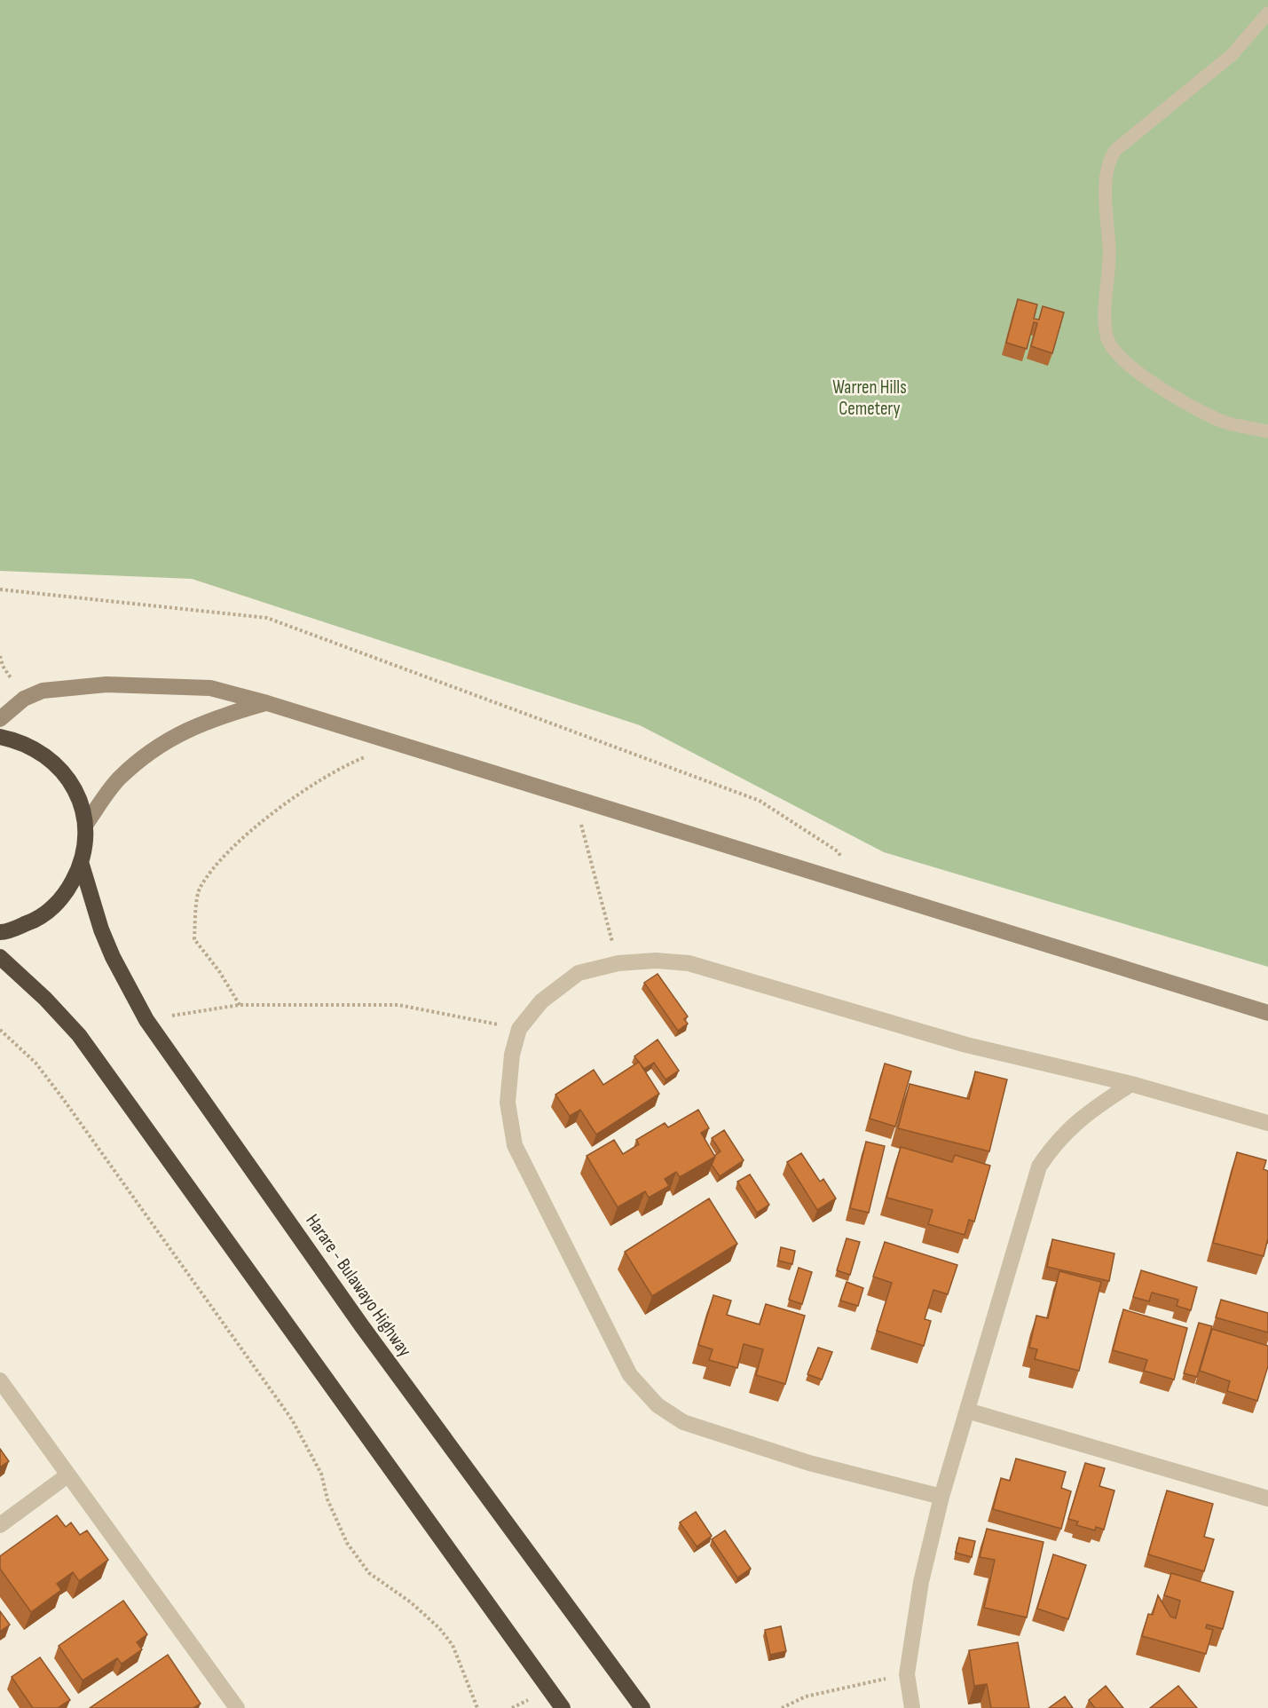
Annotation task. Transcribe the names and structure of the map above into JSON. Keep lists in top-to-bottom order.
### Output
{
  "streets": {
    "highway": ["Harare - Bulawayo Highway"]
  },
  "parks": ["Warren Hills Cemetery"]
}
